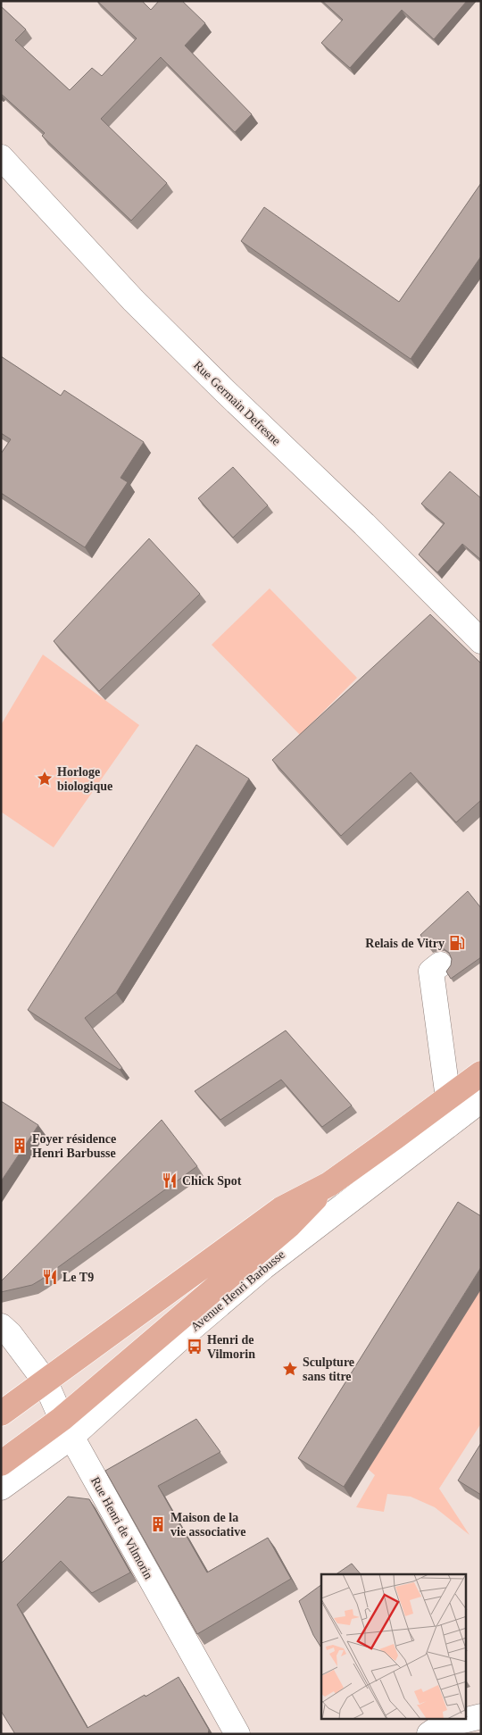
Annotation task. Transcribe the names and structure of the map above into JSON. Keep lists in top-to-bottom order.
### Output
{
  "streets": {
    "main road": ["Avenue Henri Barbusse"],
    "street": ["Rue Germain Defresne", "Rue Henri de Vilmorin"]
  },
  "crossings": [
    ["Avenue Henri Barbusse", "Rue Henri de Vilmorin"]
  ],
  "places": {
    "place": ["Horloge biologique", "Sculpture sans titre"],
    "fuel station": ["Relais de Vitry"],
    "building": ["Foyer résidence Henri Barbusse", "Maison de la vie associative"],
    "restaurant": ["Chick Spot", "Le T9"],
    "bus stop": ["Henri de Vilmorin"]
  }
}
